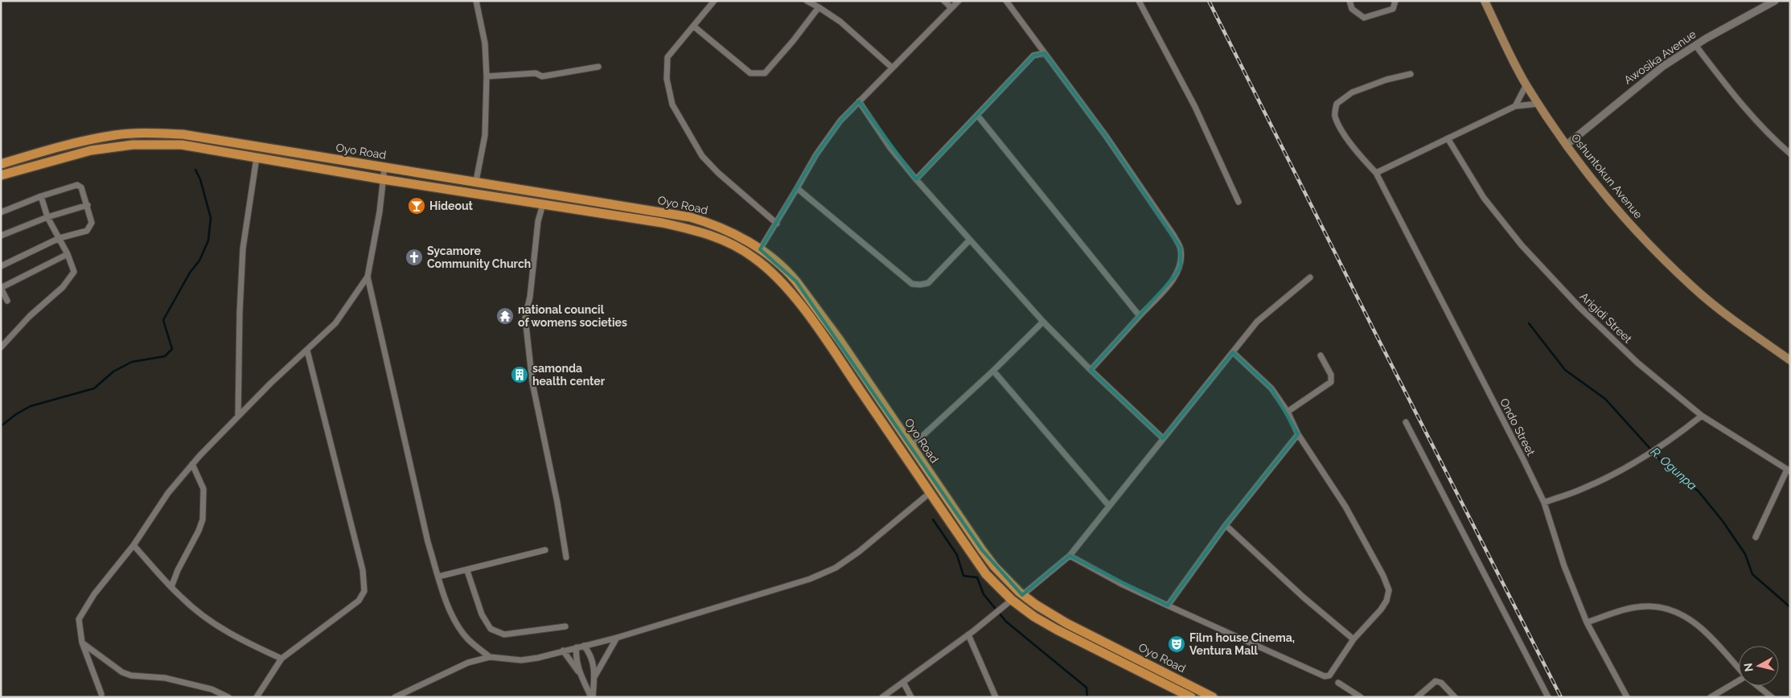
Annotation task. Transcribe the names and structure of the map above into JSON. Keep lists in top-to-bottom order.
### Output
{
  "streets": {
    "main road": ["Oyo Road", "Oshuntokun Avenue"],
    "street": ["Awosika Avenue", "Arigidi Street", "Ondo Street"]
  },
  "crossings": [
    ["Awosika Avenue", "Oshuntokun Avenue"]
  ],
  "water": ["R. Ogunpa"],
  "places": {
    "bar": ["Hideout"],
    "church": ["Sycamore Community Church"],
    "temple": ["national council of womens societies"],
    "building": ["samonda health center"],
    "theatre": ["Film house Cinema, Ventura Mall"]
  },
  "north": "left"
}
